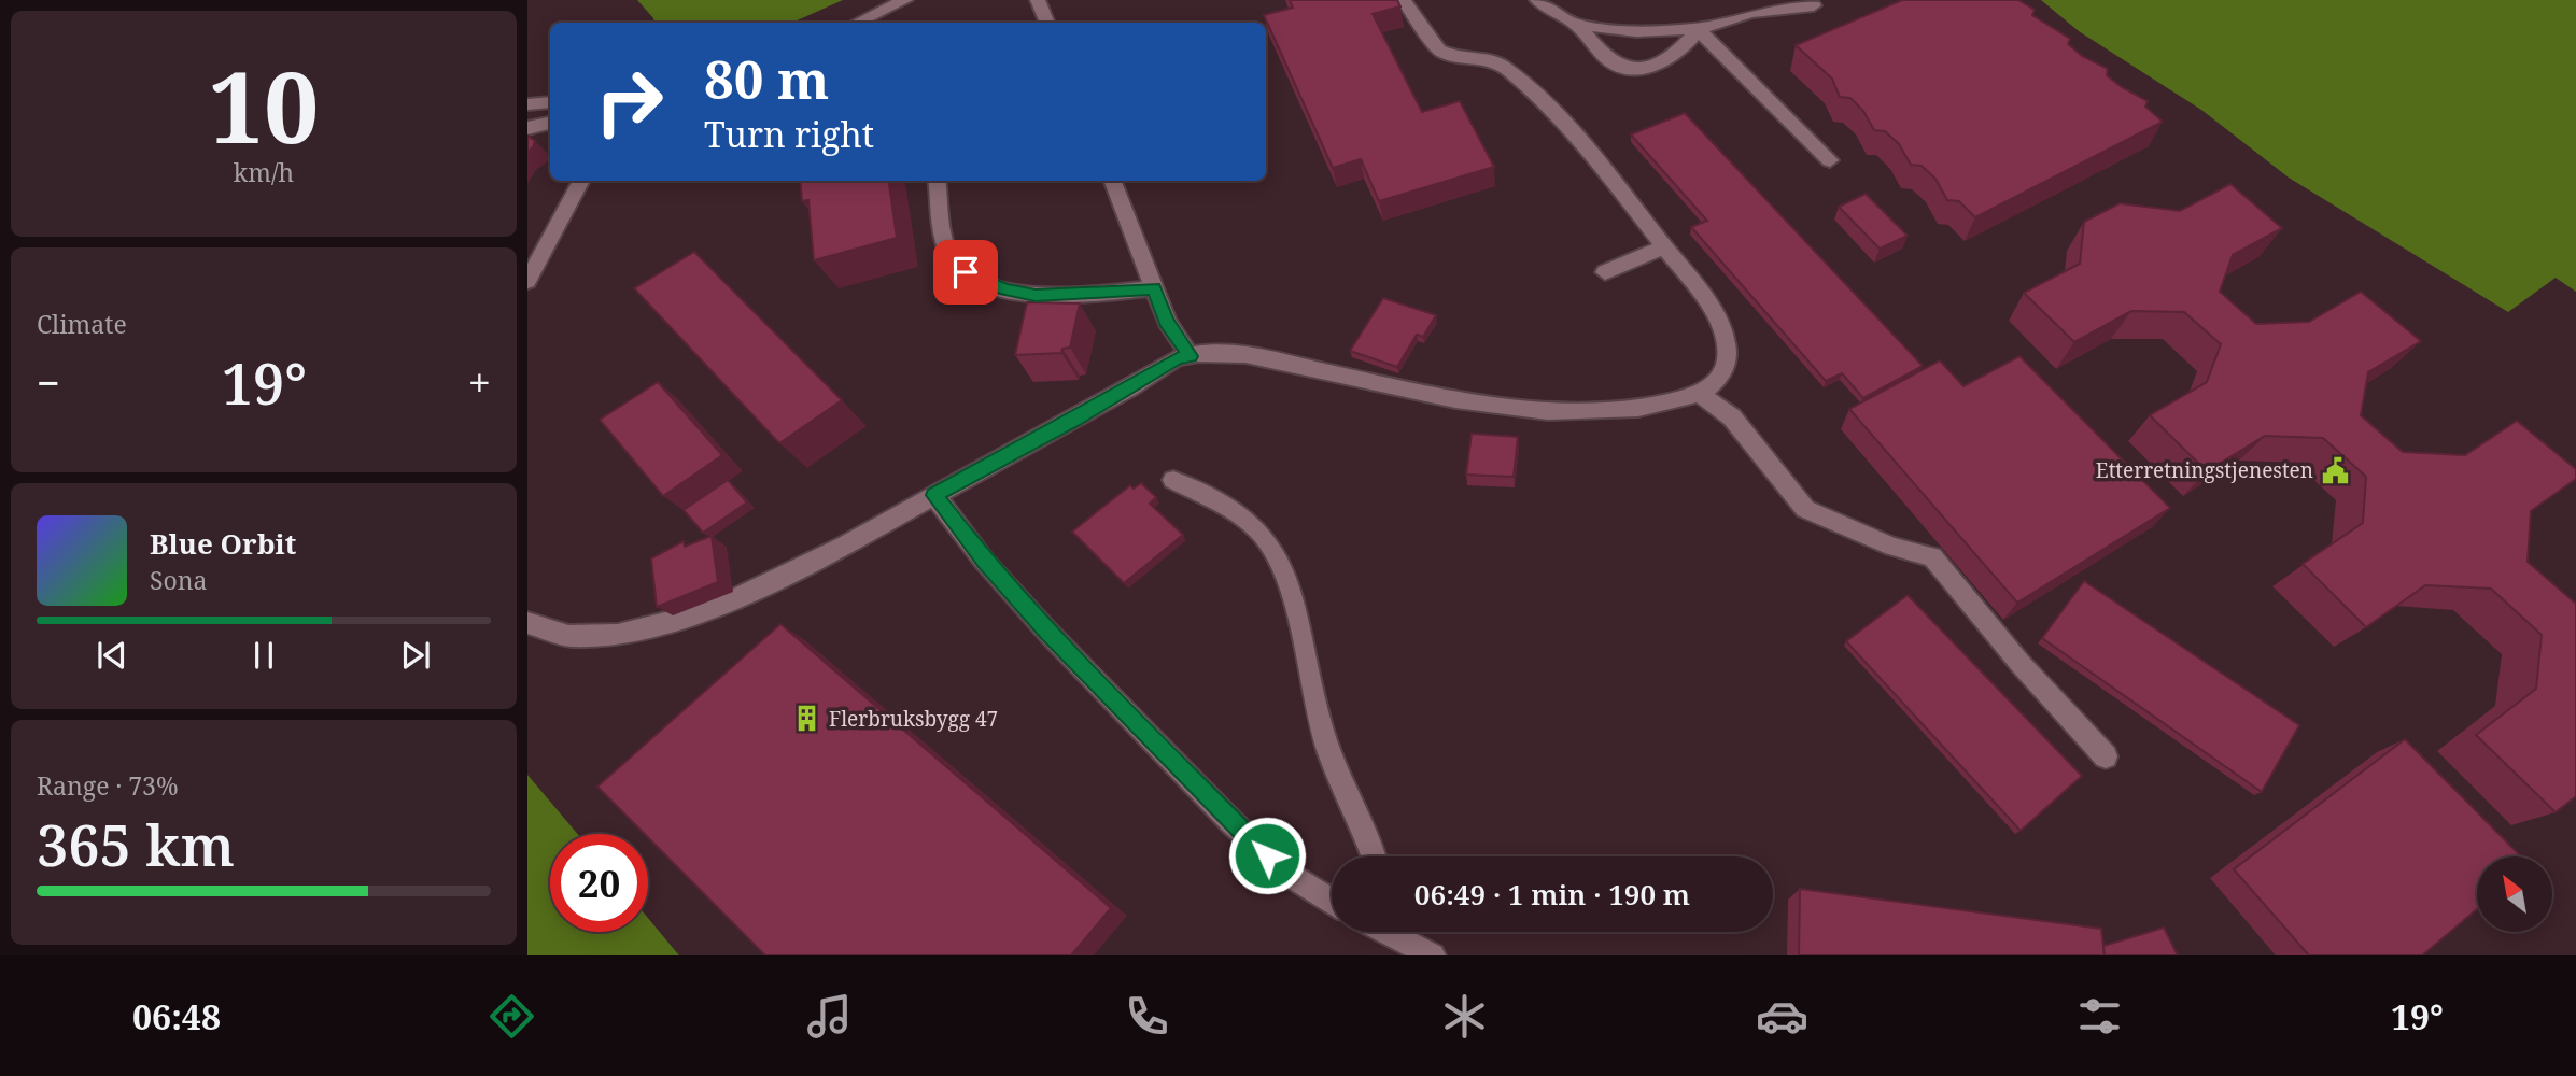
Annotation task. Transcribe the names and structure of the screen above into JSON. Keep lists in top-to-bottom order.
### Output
{
  "places": {
    "public building": ["Etterretningstjenesten"],
    "building": ["Flerbruksbygg 47"]
  },
  "north": "top left",
  "page": {
    "tile": [
      ["10", "km/h"],
      "Climate",
      ["Range · 73%", "365 km"]
    ],
    "turn": ["80 m", "Turn right"],
    "heat": ["−", "19°", "+"],
    "song": ["Blue Orbit", "Sona"],
    "limit": "20",
    "trip": "06:49 · 1 min · 190 m",
    "tabs": ["06:48", "19°"]
  }
}
